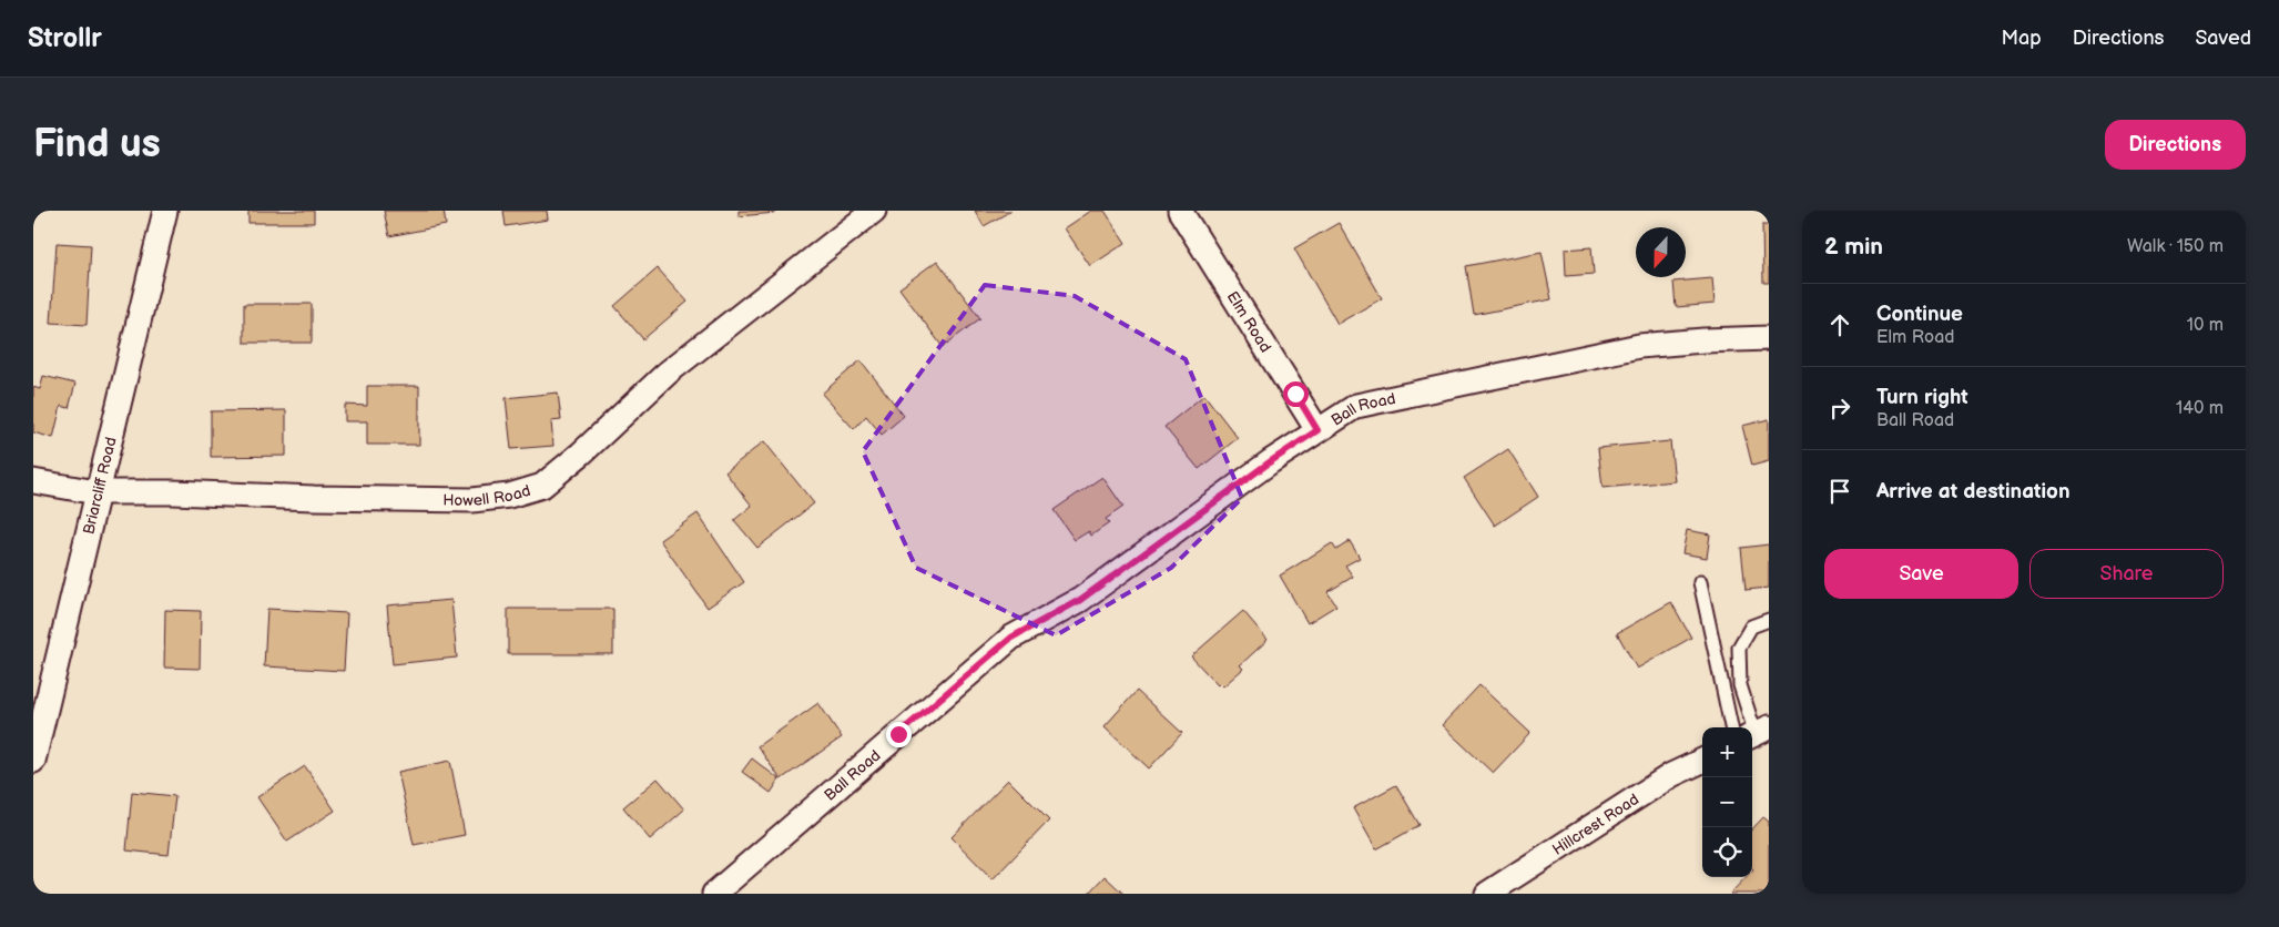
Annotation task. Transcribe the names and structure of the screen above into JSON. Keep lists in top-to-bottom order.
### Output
{
  "streets": {
    "street": [
      "Elm Road",
      "Ball Road",
      "Briarcliff Road",
      "Howell Road",
      "Hillcrest Road"
    ]
  },
  "crossings": [
    ["Elm Road", "Ball Road"],
    ["Briarcliff Road", "Howell Road"]
  ],
  "north": "bottom",
  "page": {
    "header": "Strollr",
    "nav": ["Map", "Directions", "Saved"],
    "buttons": [
      "Directions",
      ["Save", "Share"]
    ],
    "title": "Find us",
    "heading": ["2 min", "Walk · 150 m"],
    "list": [
      ["Continue", "Elm Road", "10 m"],
      ["Turn right", "Ball Road", "140 m"],
      "Arrive at destination"
    ],
    "map_buttons": ["+", "−"]
  }
}
